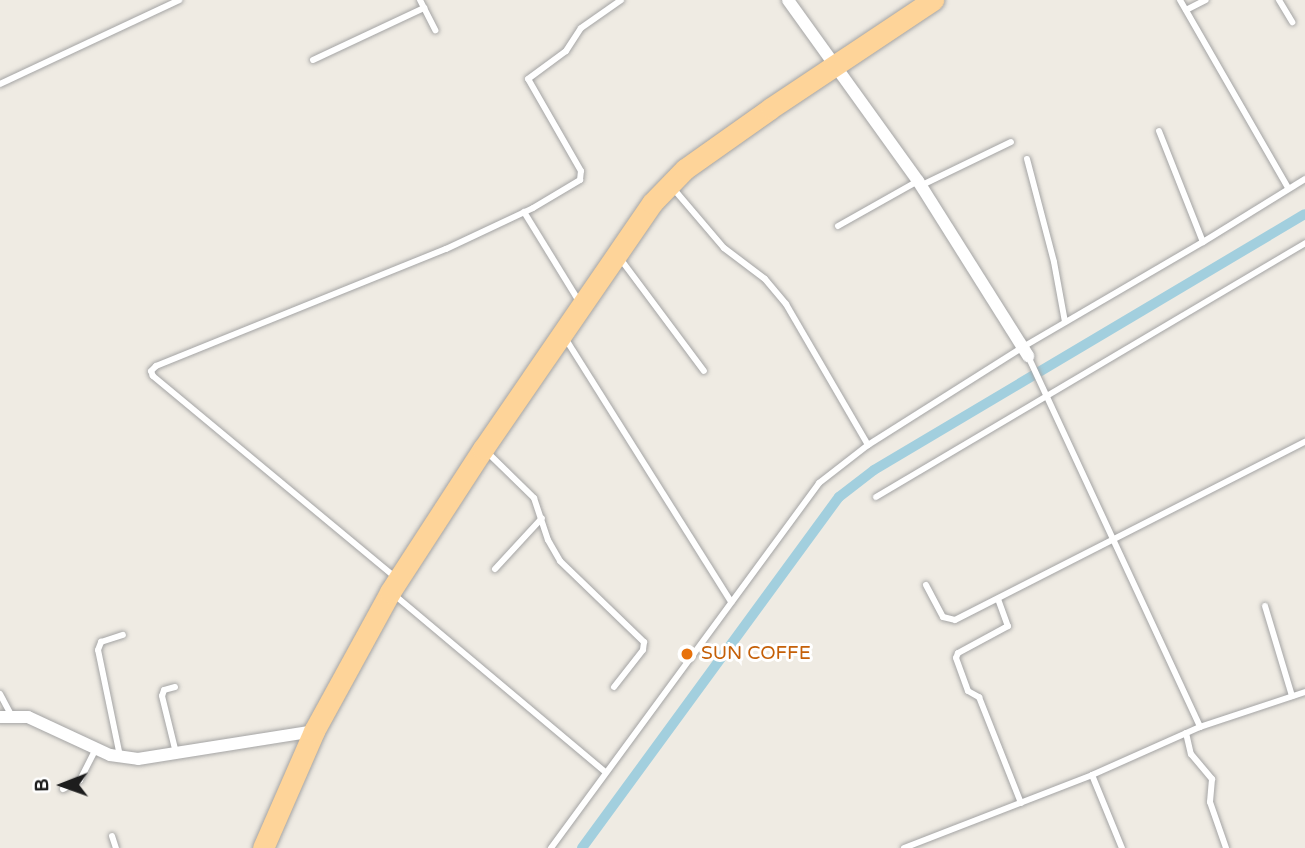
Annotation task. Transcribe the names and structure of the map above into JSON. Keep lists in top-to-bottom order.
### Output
{
  "places": ["SUN COFFE"],
  "north": "left"
}
